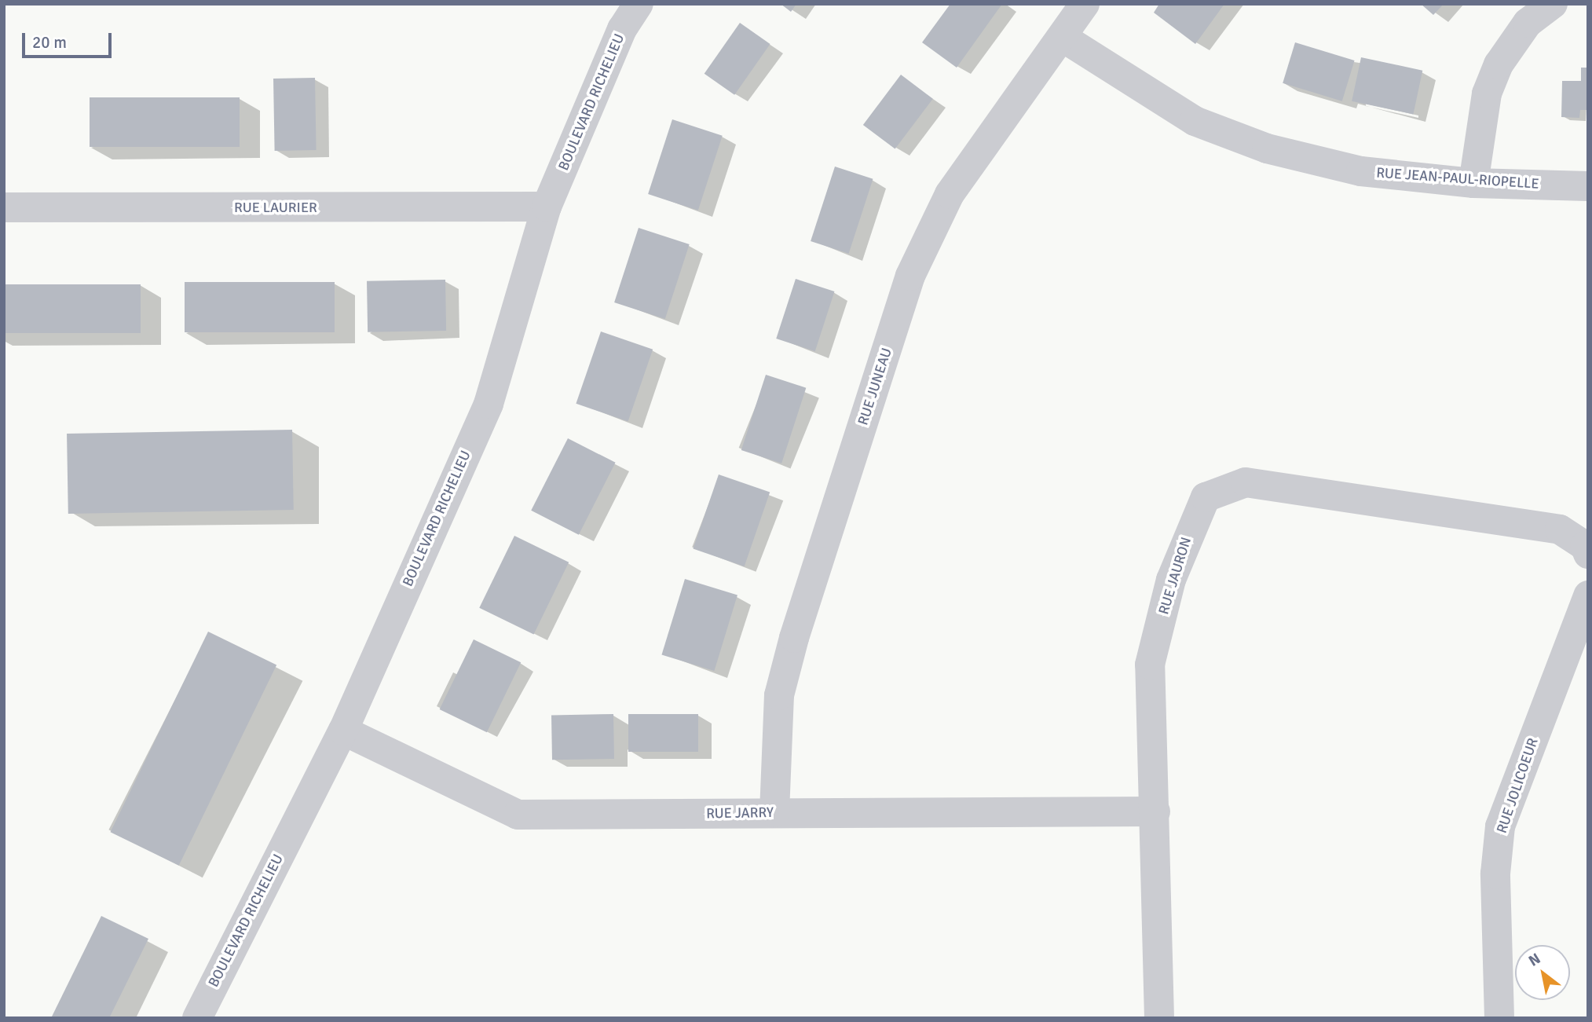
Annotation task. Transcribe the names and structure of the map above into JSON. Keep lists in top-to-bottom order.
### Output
{
  "streets": {
    "street": [
      "BOULEVARD RICHELIEU",
      "RUE JEAN-PAUL-RIOPELLE",
      "RUE LAURIER",
      "RUE JUNEAU",
      "RUE JAURON",
      "RUE JOLICOEUR",
      "RUE JARRY"
    ]
  },
  "crossings": [
    ["BOULEVARD RICHELIEU", "RUE LAURIER"],
    ["BOULEVARD RICHELIEU", "RUE JARRY"],
    ["RUE JEAN-PAUL-RIOPELLE", "RUE JUNEAU"],
    ["RUE JUNEAU", "RUE JARRY"],
    ["RUE JAURON", "RUE JARRY"]
  ],
  "scale_bar": "20 m",
  "north": "top left"
}
